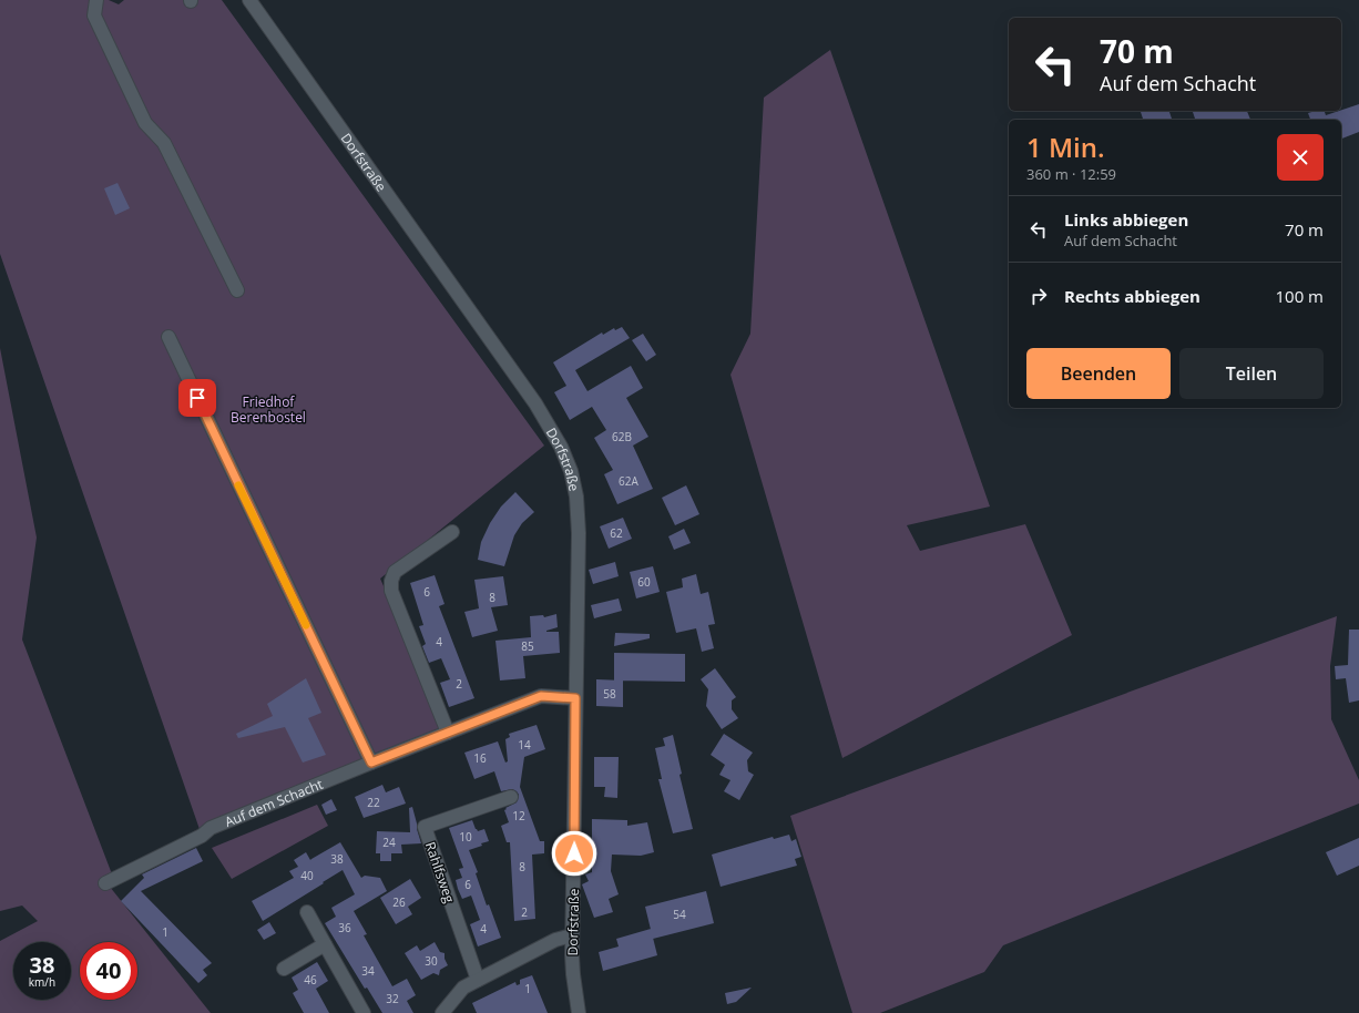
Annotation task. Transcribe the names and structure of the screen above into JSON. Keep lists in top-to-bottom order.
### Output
{
  "streets": {
    "street": ["Dorfstraße", "Auf dem Schacht", "Rahlfsweg"]
  },
  "crossings": [
    ["Dorfstraße", "Auf dem Schacht"]
  ],
  "parks": ["Friedhof Berenbostel"],
  "house_numbers": [
    "62B",
    "62A",
    "62",
    "60",
    "6",
    "8",
    "4",
    "85",
    "2",
    "58",
    "14",
    "16",
    "22",
    "12",
    "10",
    "24",
    "38",
    "8",
    "40",
    "6",
    "26",
    "2",
    "54",
    "36",
    "4",
    "1",
    "30",
    "34",
    "46",
    "1",
    "32"
  ],
  "page": {
    "turn": ["70 m", "Auf dem Schacht"],
    "heading": ["1 Min.", "360 m · 12:59"],
    "list": [
      {
        "name": "Links abbiegen",
        "note": "Auf dem Schacht",
        "value": "70 m"
      },
      {
        "name": "Rechts abbiegen",
        "value": "100 m"
      }
    ],
    "buttons": ["Beenden", "Teilen"],
    "speed": "38 km/h",
    "limit": "40"
  }
}
